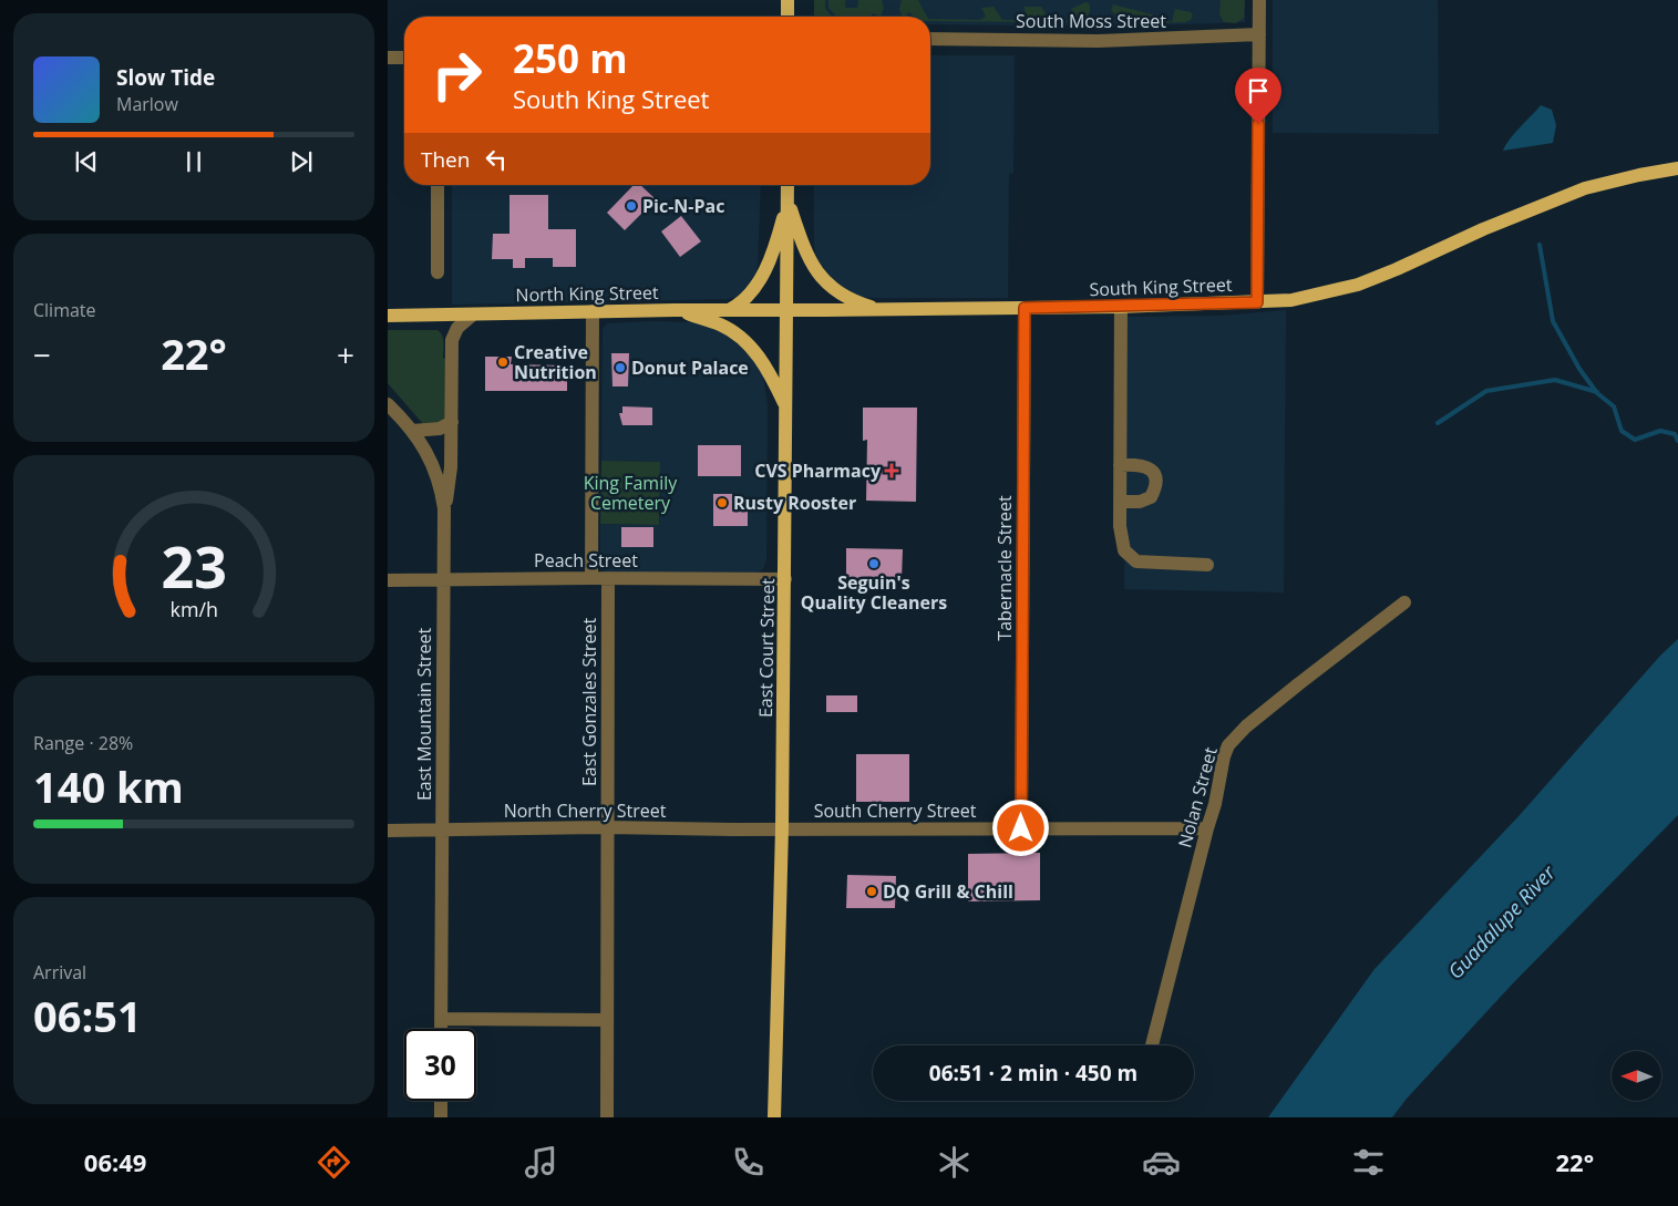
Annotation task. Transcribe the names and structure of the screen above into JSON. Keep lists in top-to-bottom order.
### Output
{
  "streets": {
    "main road": ["South King Street", "North King Street", "East Court Street"],
    "street": [
      "South Moss Street",
      "Peach Street",
      "Tabernacle Street",
      "East Gonzales Street",
      "East Mountain Street",
      "Nolan Street",
      "North Cherry Street",
      "South Cherry Street"
    ]
  },
  "crossings": [
    ["South King Street", "North King Street"],
    ["South King Street", "Tabernacle Street"],
    ["South King Street", "East Court Street"],
    ["North King Street", "East Court Street"],
    ["Peach Street", "East Court Street"],
    ["Peach Street", "East Gonzales Street"],
    ["Peach Street", "East Mountain Street"],
    ["Tabernacle Street", "South Cherry Street"],
    ["East Court Street", "North Cherry Street"],
    ["East Court Street", "South Cherry Street"],
    ["East Gonzales Street", "North Cherry Street"],
    ["East Mountain Street", "North Cherry Street"],
    ["Nolan Street", "South Cherry Street"],
    ["North Cherry Street", "South Cherry Street"]
  ],
  "water": ["Guadalupe River"],
  "parks": ["King Family Cemetery"],
  "places": {
    "other": [
      "Pic-N-Pac",
      "Creative Nutrition",
      "Donut Palace",
      "Rusty Rooster",
      "Seguin's Quality Cleaners",
      "DQ Grill & Chill"
    ],
    "health": ["CVS Pharmacy"]
  },
  "north": "left",
  "page": {
    "turn": ["250 m", "South King Street"],
    "song": ["Slow Tide", "Marlow"],
    "then": "Then",
    "tile": [
      "Climate",
      ["Range · 28%", "140 km"],
      ["Arrival", "06:51"]
    ],
    "heat": ["−", "22°", "+"],
    "limit": "30",
    "trip": "06:51 · 2 min · 450 m",
    "tabs": ["06:49", "22°"],
    "gauge": ["23", "km/h"]
  }
}
